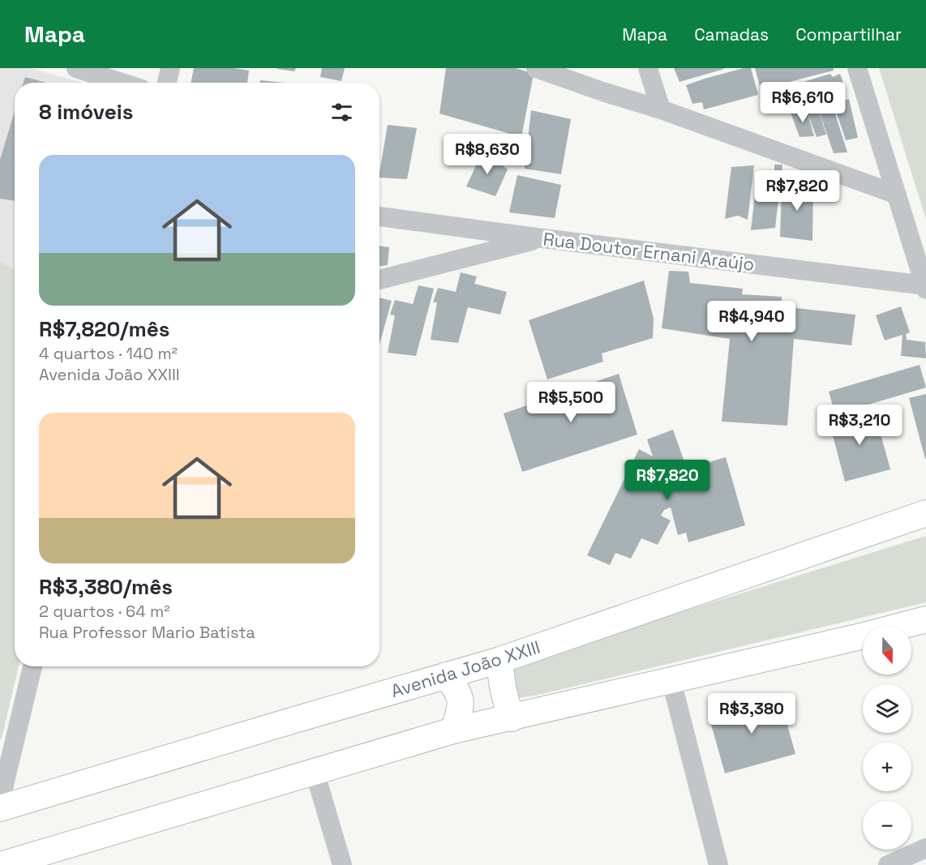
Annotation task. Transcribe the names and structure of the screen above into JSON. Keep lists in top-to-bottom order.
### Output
{
  "streets": {
    "main road": ["Avenida João XXIII"],
    "street": ["Rua Doutor Ernani Araújo"]
  },
  "north": "bottom",
  "page": {
    "header": "Mapa",
    "nav": ["Mapa", "Camadas", "Compartilhar"],
    "price": [
      "R$6,610",
      "R$8,630",
      "R$7,820",
      "R$4,940",
      "R$5,500",
      "R$3,210",
      "R$7,820",
      "R$3,380"
    ],
    "heading": "8 imóveis",
    "list": [
      {
        "name": "R$7,820/mês",
        "note": "4 quartos · 140 m² · Avenida João XXIII"
      },
      {
        "name": "R$3,380/mês",
        "note": "2 quartos · 64 m² · Rua Professor Mario Batista"
      }
    ],
    "map_buttons": ["+", "−"]
  }
}
